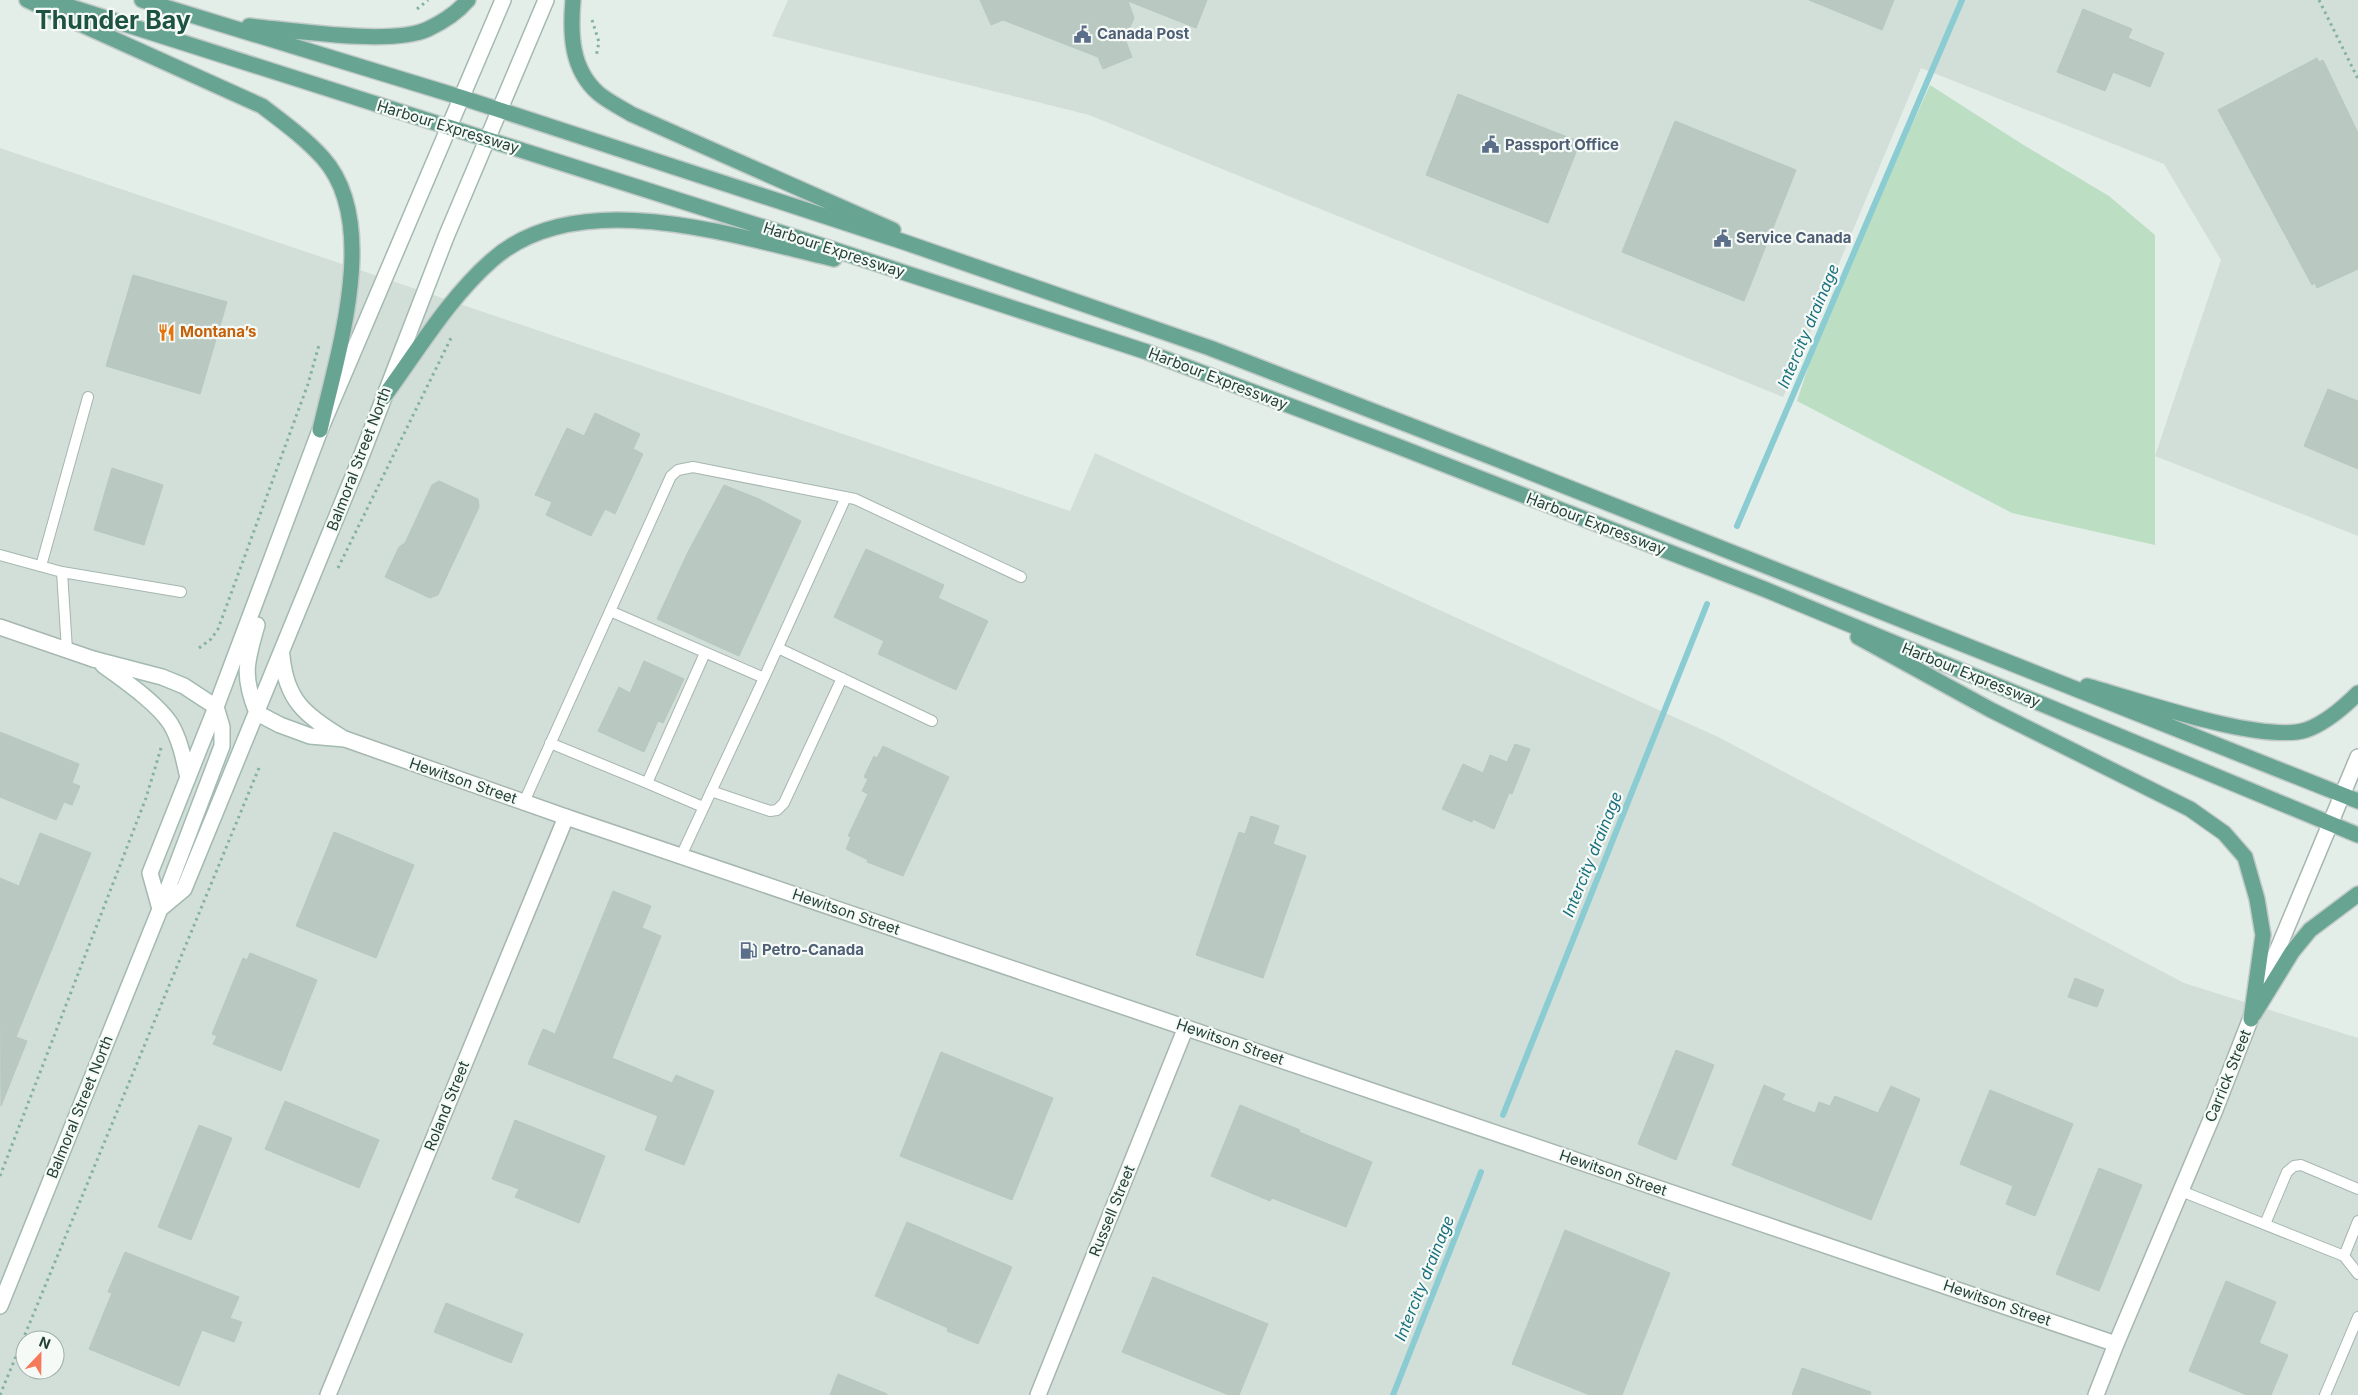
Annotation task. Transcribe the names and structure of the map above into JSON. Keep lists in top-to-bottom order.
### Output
{
  "streets": {
    "main road": ["Harbour Expressway"],
    "street": [
      "Balmoral Street North",
      "Hewitson Street",
      "Carrick Street",
      "Roland Street",
      "Russell Street"
    ]
  },
  "crossings": [
    ["Harbour Expressway", "Balmoral Street North"],
    ["Harbour Expressway", "Carrick Street"],
    ["Hewitson Street", "Carrick Street"],
    ["Hewitson Street", "Roland Street"],
    ["Hewitson Street", "Russell Street"]
  ],
  "districts": ["Thunder Bay"],
  "water": ["Intercity drainage"],
  "places": {
    "public building": ["Canada Post", "Passport Office", "Service Canada"],
    "restaurant": ["Montana’s"],
    "fuel station": ["Petro-Canada"]
  },
  "north": "top"
}
